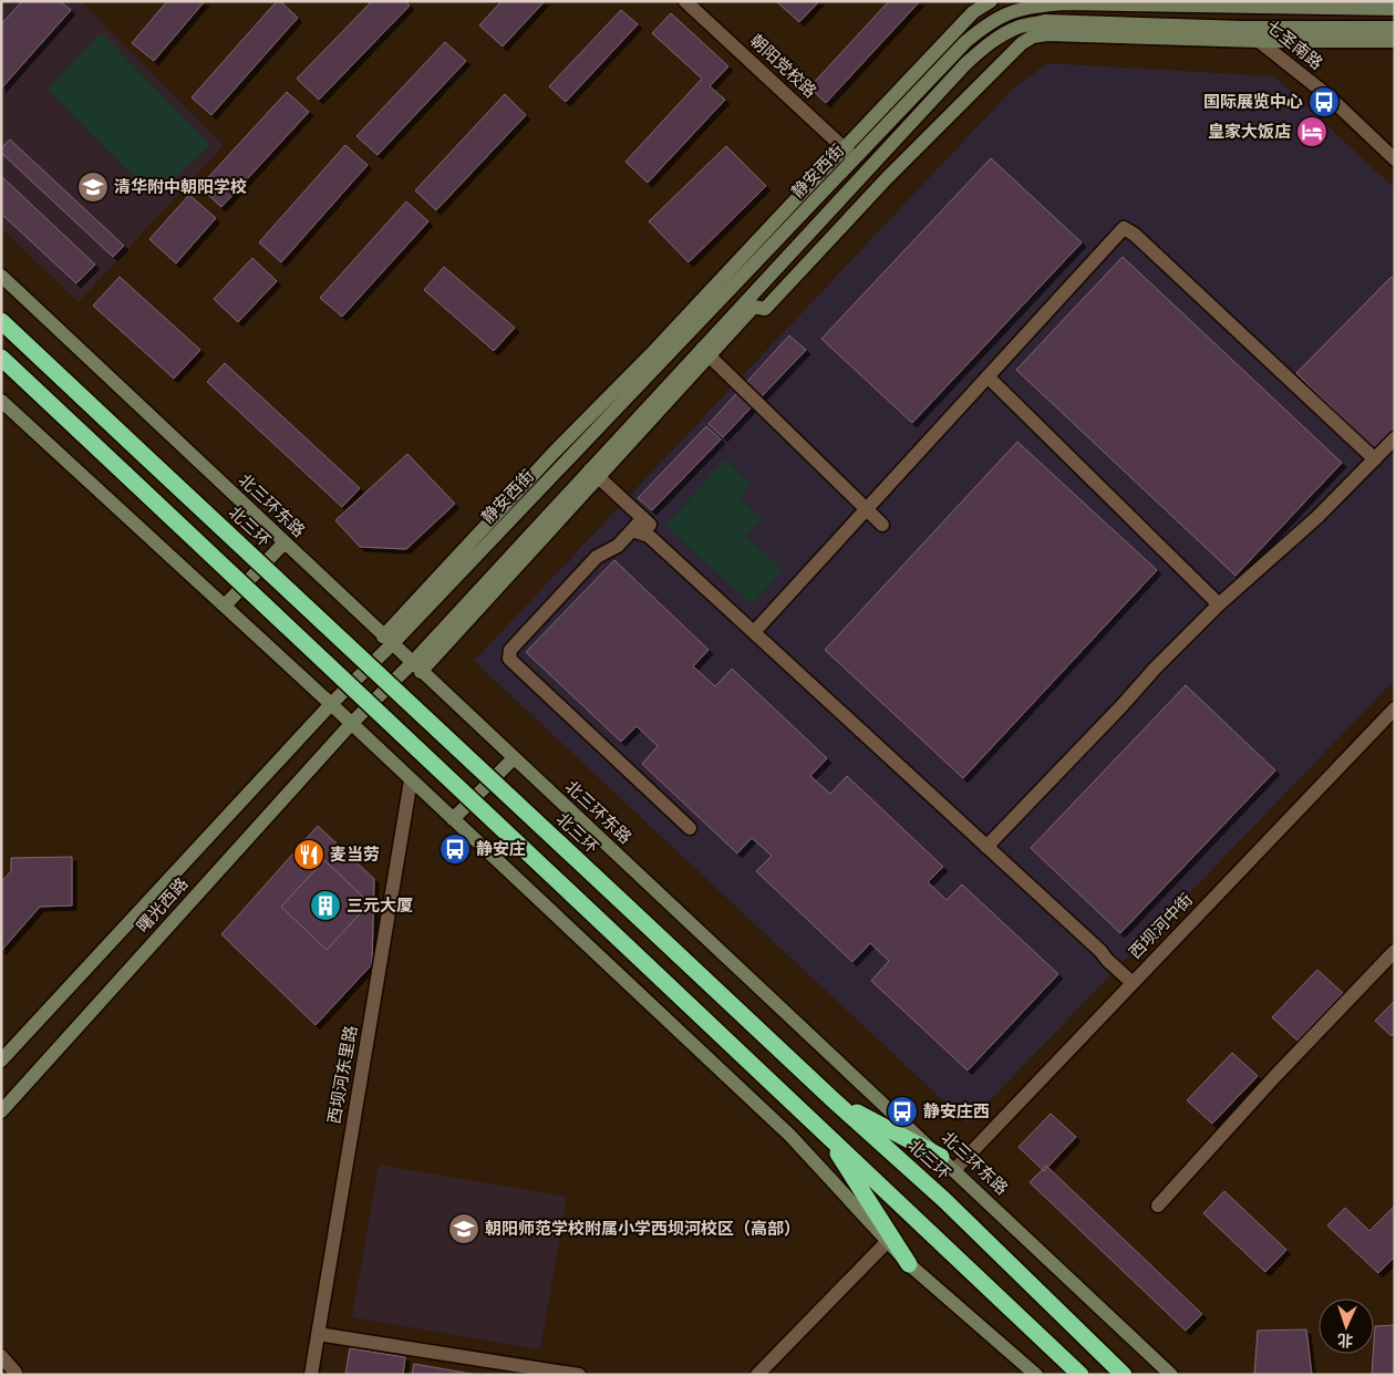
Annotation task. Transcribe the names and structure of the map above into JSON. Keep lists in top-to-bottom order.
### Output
{
  "streets": {
    "highway": ["北三环"],
    "street": [
      "七圣南路",
      "朝阳党校路",
      "静安西街",
      "北三环东路",
      "曙光西路",
      "西坝河中街",
      "西坝河东里路"
    ]
  },
  "crossings": [
    ["七圣南路", "静安西街"],
    ["朝阳党校路", "静安西街"],
    ["静安西街", "北三环东路"],
    ["静安西街", "曙光西路"],
    ["北三环东路", "曙光西路"],
    ["北三环东路", "西坝河中街"]
  ],
  "places": {
    "bus stop": ["国际展览中心", "静安庄", "静安庄西"],
    "hotel": ["皇家大饭店"],
    "school or university": ["清华附中朝阳学校", "朝阳师范学校附属小学西坝河校区（高部）"],
    "restaurant": ["麦当劳"],
    "building": ["三元大厦"]
  },
  "north": "bottom"
}
